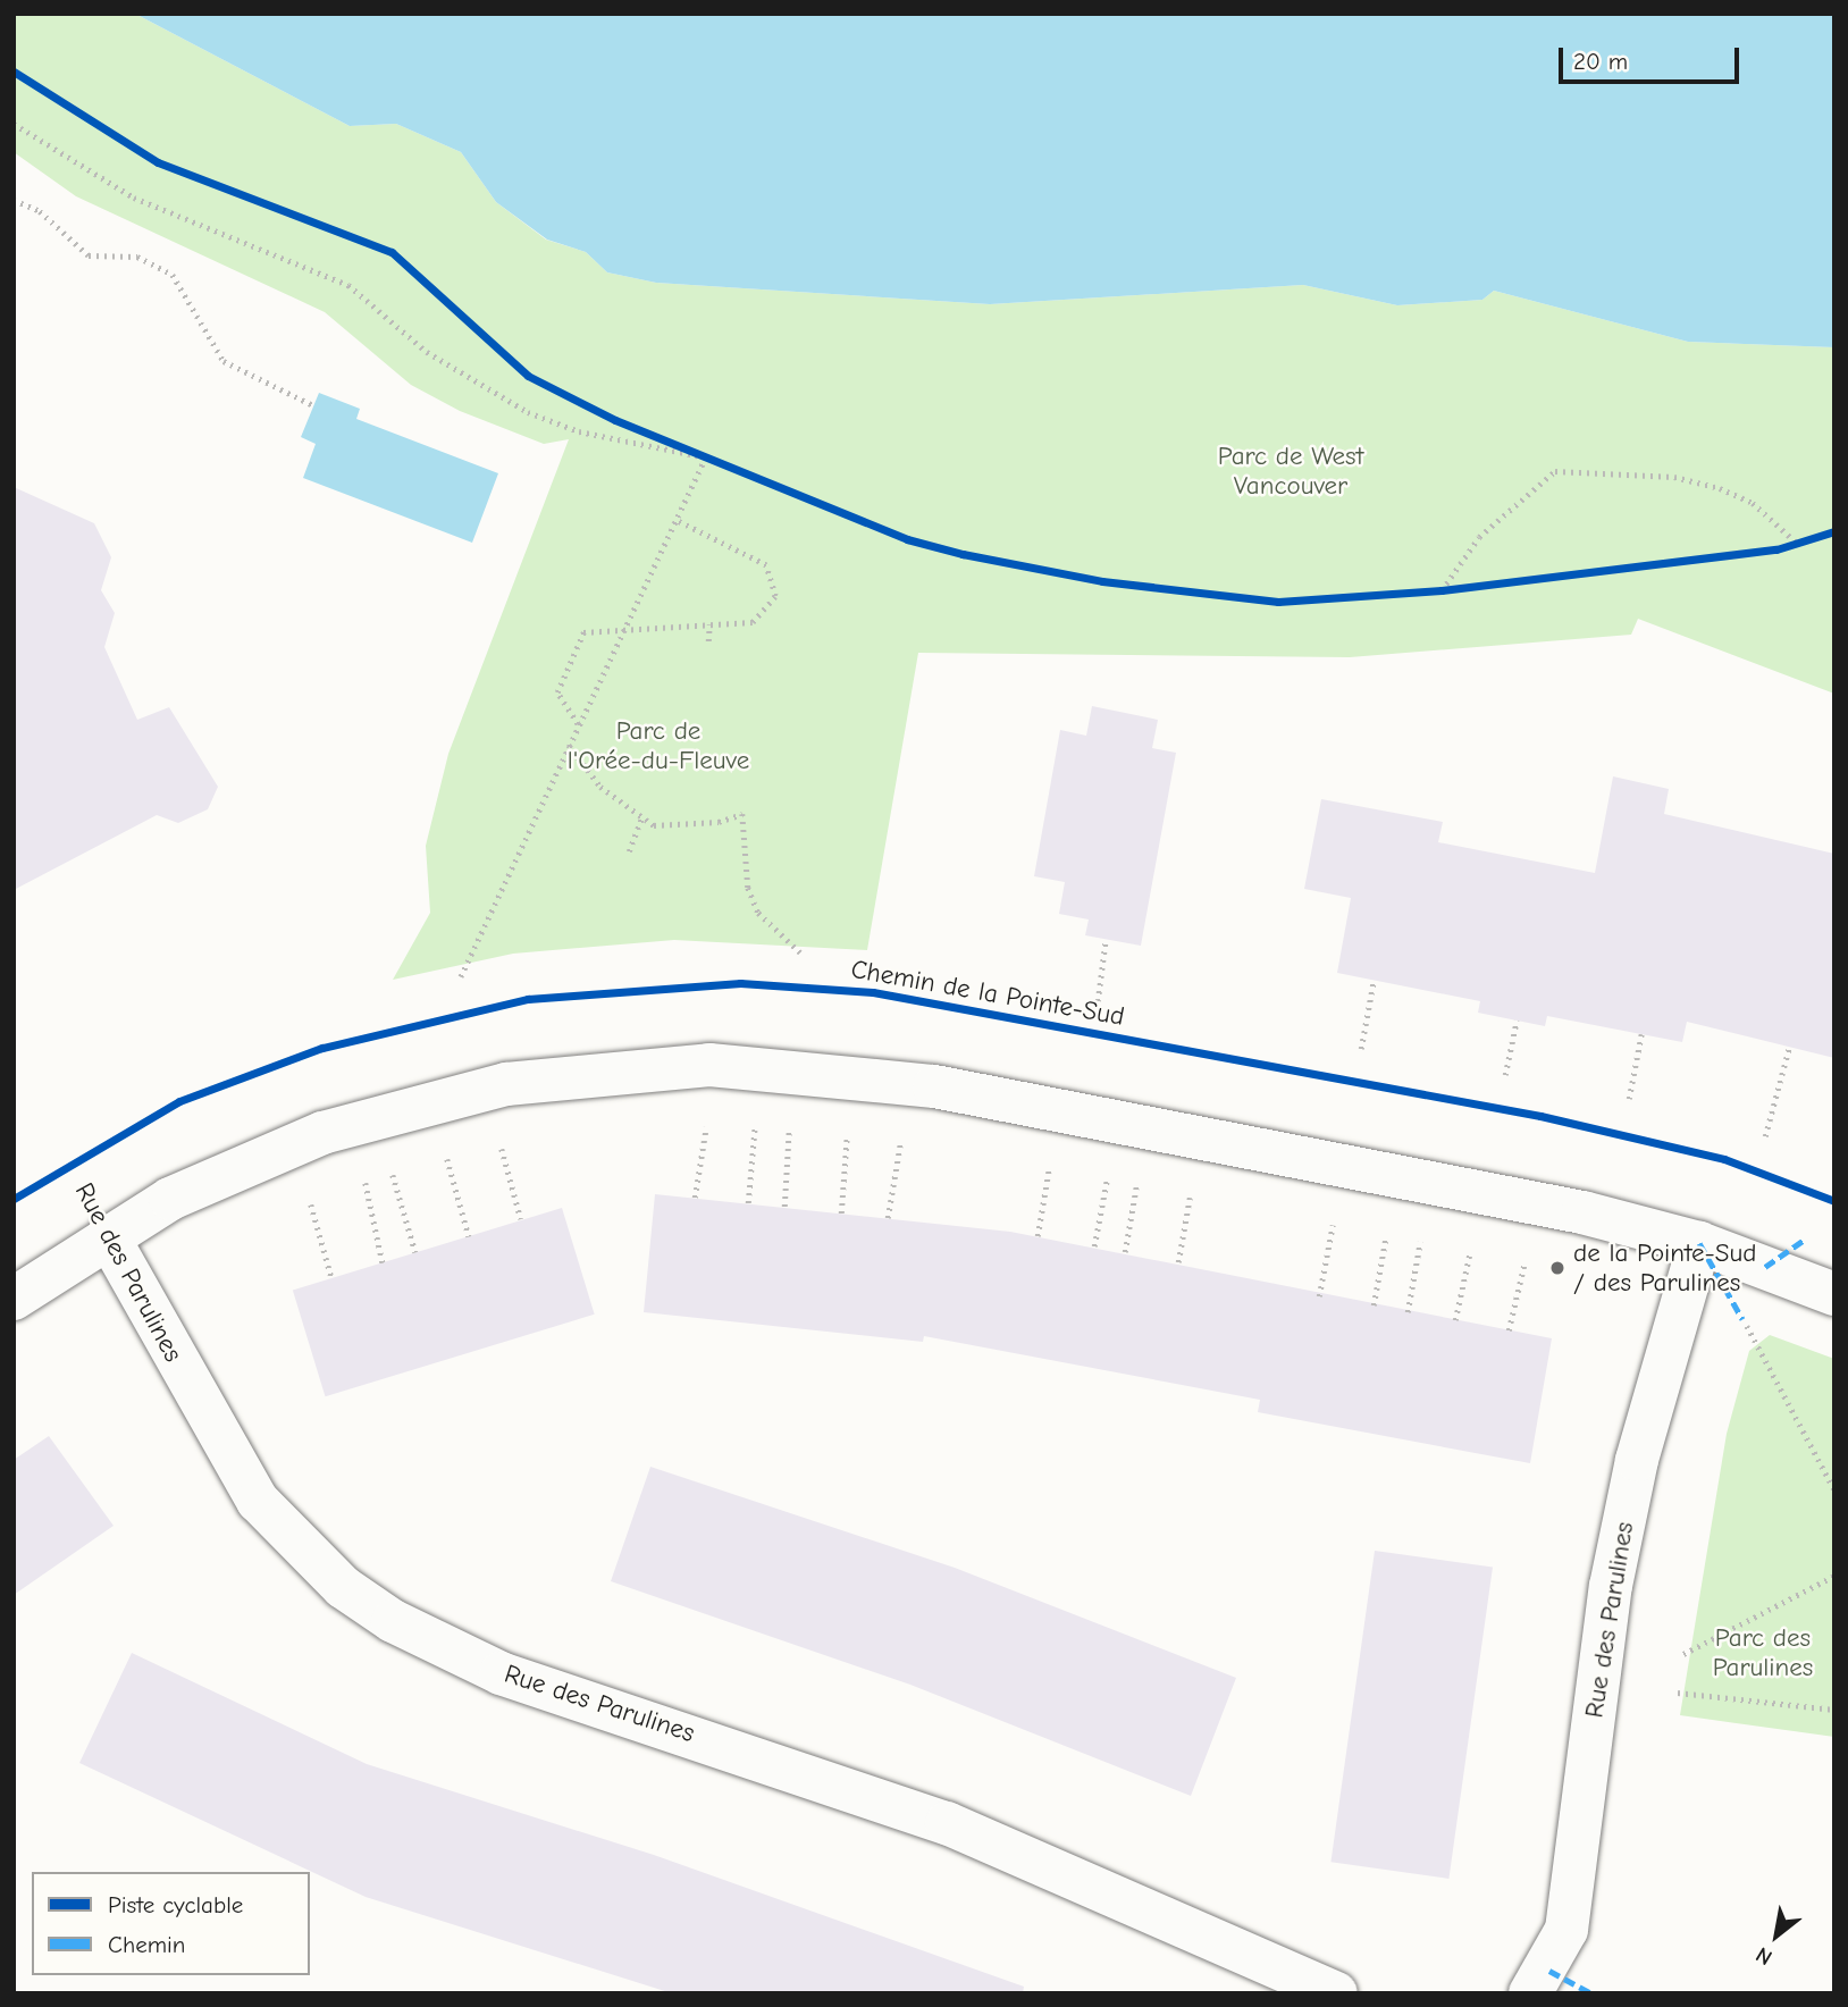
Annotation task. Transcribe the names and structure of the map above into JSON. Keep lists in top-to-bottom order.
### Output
{
  "streets": {
    "street": ["Rue des Parulines"],
    "cycle path": ["Chemin de la Pointe-Sud"]
  },
  "parks": ["Parc de West Vancouver", "Parc de l'Orée-du-Fleuve", "Parc des Parulines"],
  "places": ["de la Pointe-Sud / des Parulines"],
  "legend": ["Piste cyclable", "Chemin"],
  "scale_bar": "20 m",
  "north": "bottom left"
}
